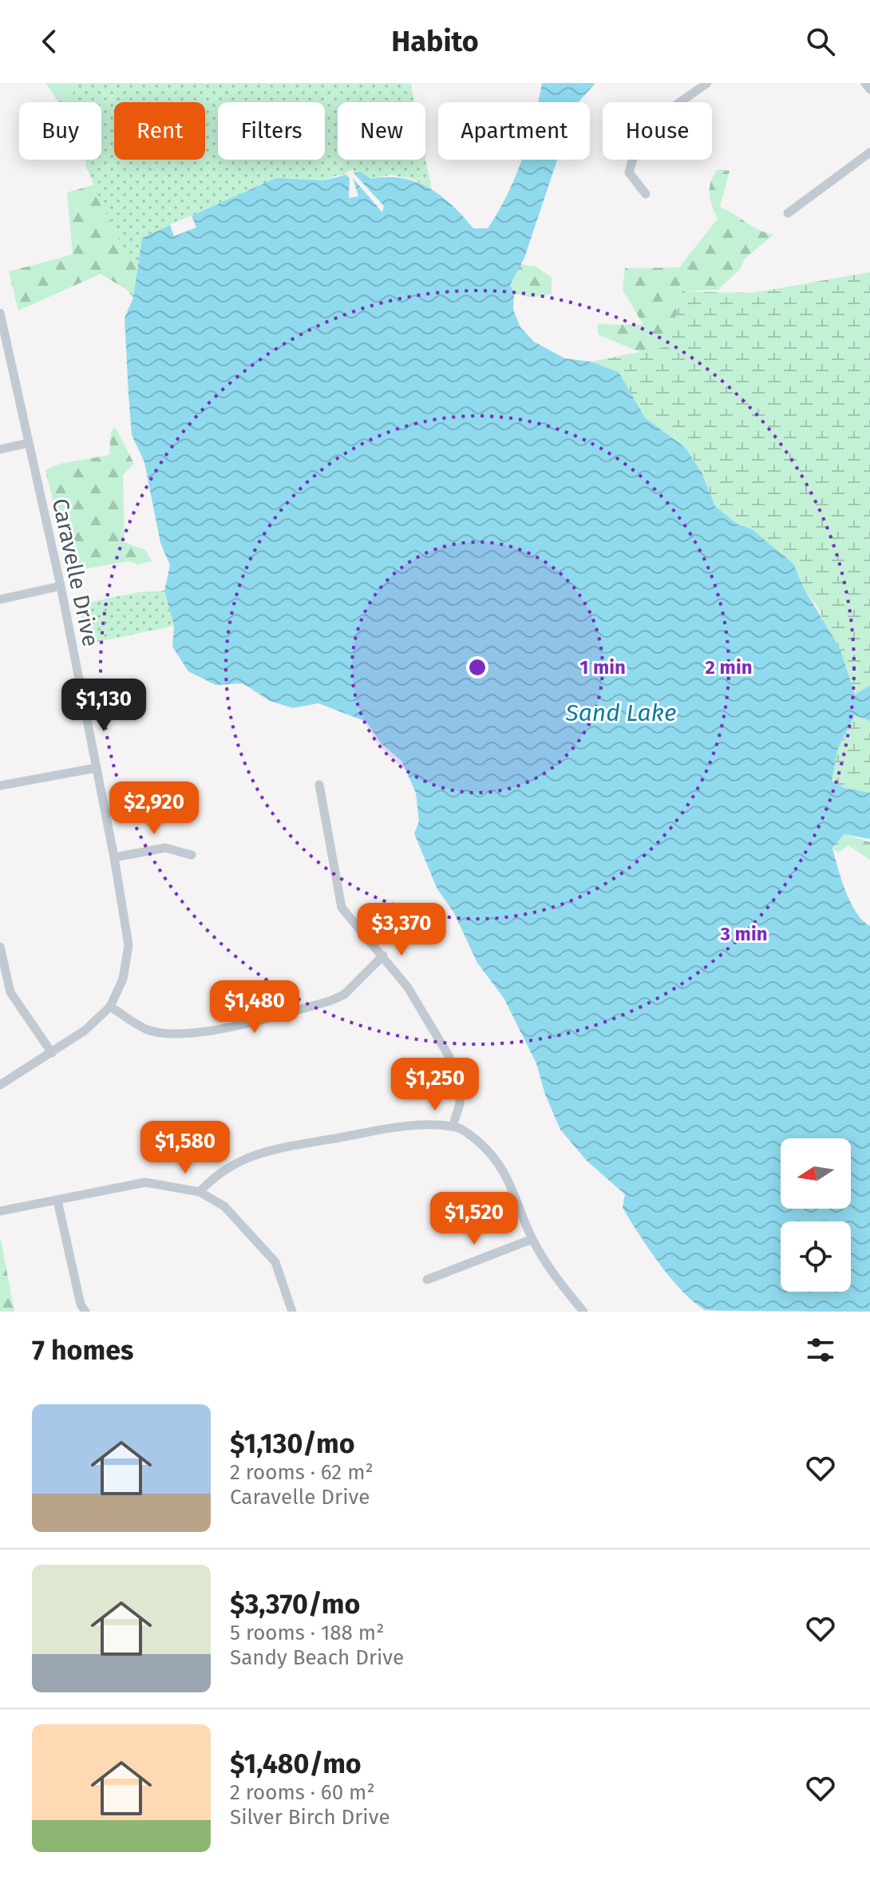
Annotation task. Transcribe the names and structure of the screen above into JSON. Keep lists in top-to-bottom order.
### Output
{
  "streets": {
    "street": ["Caravelle Drive"]
  },
  "water": ["Sand Lake"],
  "north": "left",
  "page": {
    "header": "Habito",
    "chip": [
      "Buy",
      "Rent",
      "Filters",
      "New",
      "Apartment",
      "House"
    ],
    "price": [
      "$1,130",
      "$2,920",
      "$3,370",
      "$1,480",
      "$1,250",
      "$1,580",
      "$1,520"
    ],
    "heading": "7 homes",
    "list": [
      {
        "name": "$1,130/mo",
        "note": "2 rooms · 62 m² · Caravelle Drive"
      },
      {
        "name": "$3,370/mo",
        "note": "5 rooms · 188 m² · Sandy Beach Drive"
      },
      {
        "name": "$1,480/mo",
        "note": "2 rooms · 60 m² · Silver Birch Drive"
      }
    ]
  },
  "rings": ["1 min", "2 min", "3 min"]
}
